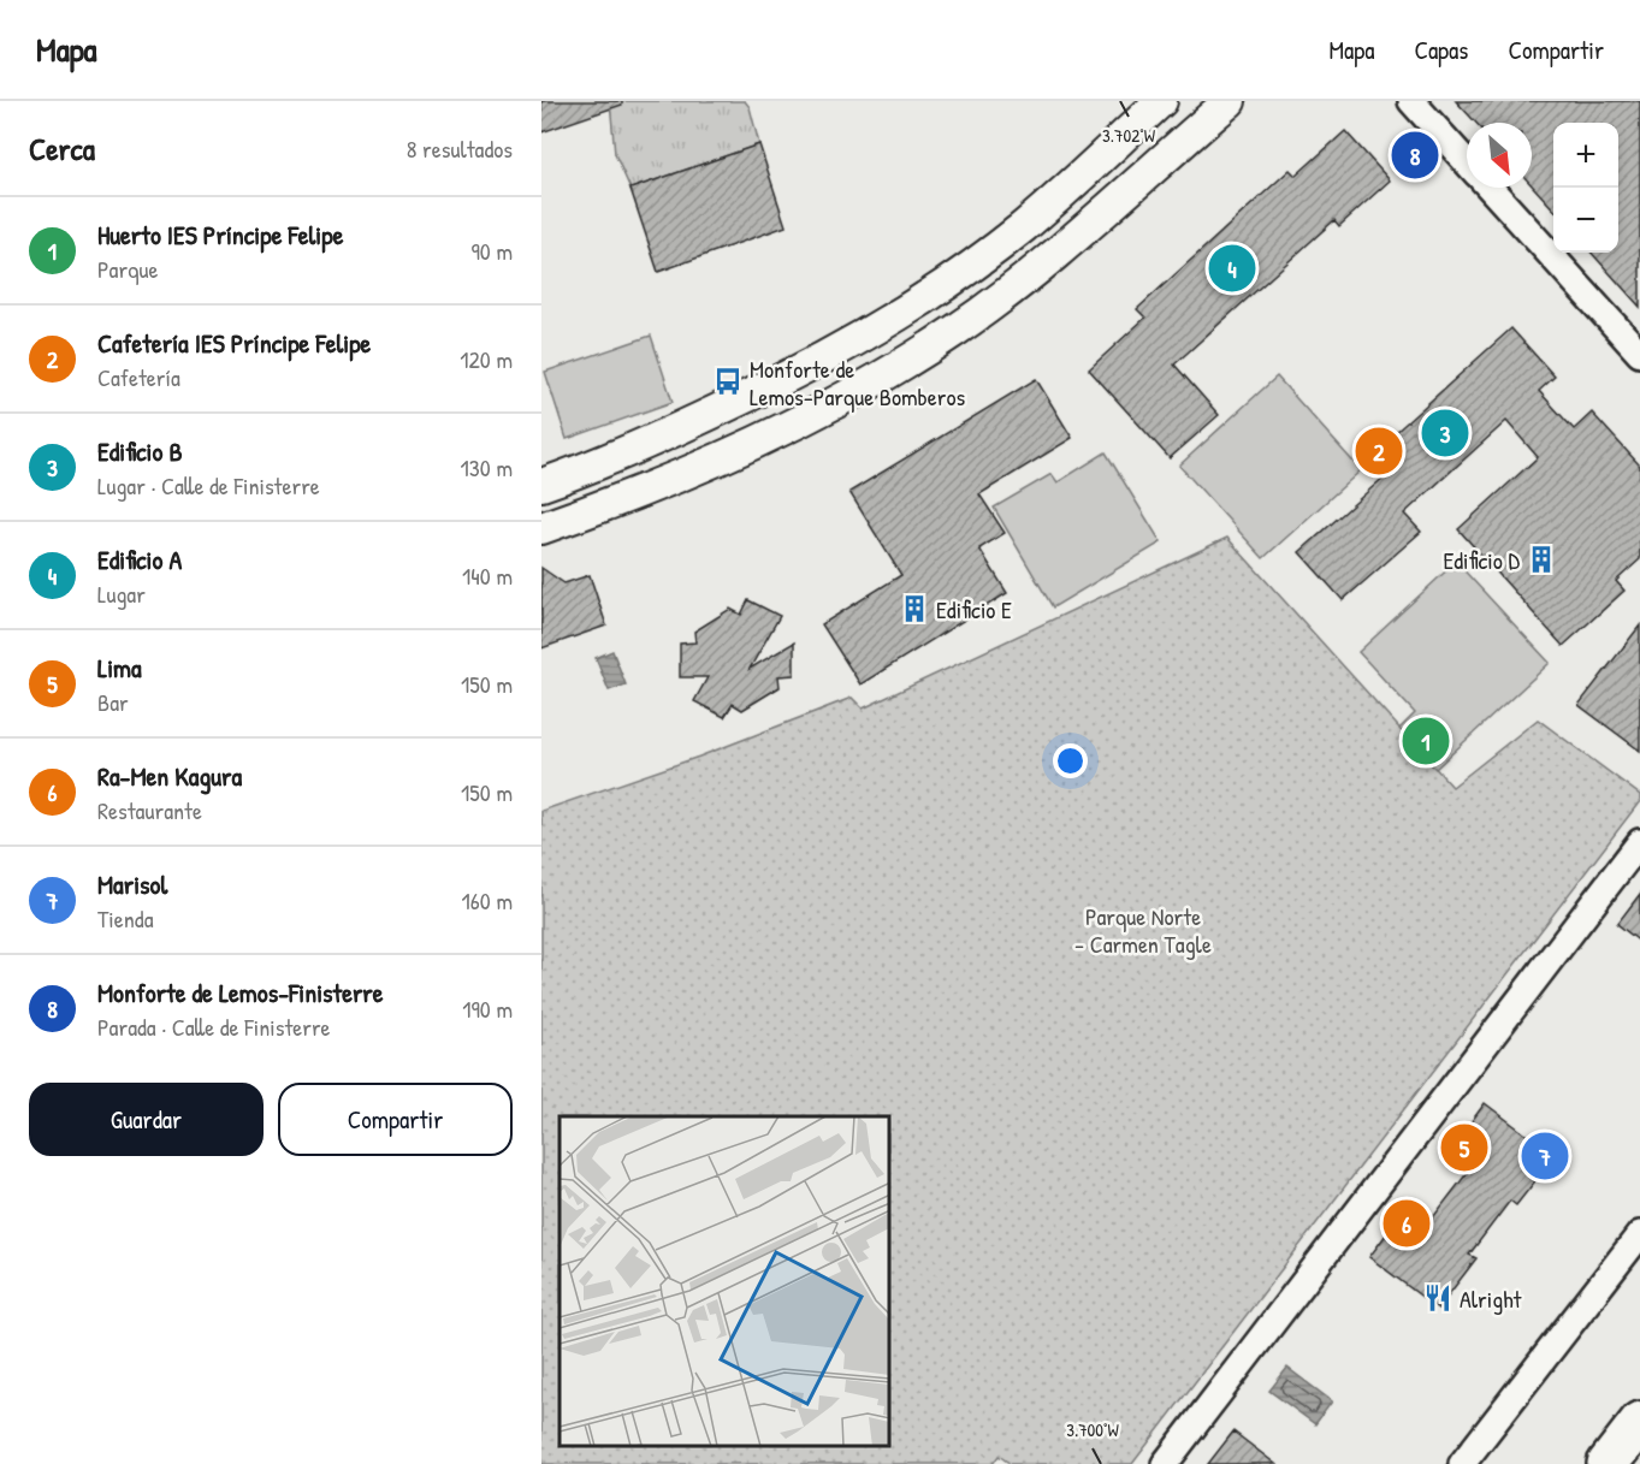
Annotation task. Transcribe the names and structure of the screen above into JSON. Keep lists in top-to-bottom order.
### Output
{
  "parks": ["Parque Norte - Carmen Tagle"],
  "places": {
    "bus stop": ["Monforte de Lemos-Parque Bomberos"],
    "building": ["Edificio D", "Edificio E"],
    "restaurant": ["Alright"]
  },
  "north": "bottom right",
  "page": {
    "header": "Mapa",
    "nav": ["Mapa", "Capas", "Compartir"],
    "heading": ["Cerca", "8 resultados"],
    "map_buttons": ["+", "−"],
    "pins": [
      "8",
      "4",
      "3",
      "2",
      "1",
      "5",
      "7",
      "6"
    ],
    "list": [
      {
        "mark": "1",
        "name": "Huerto IES Príncipe Felipe",
        "note": "Parque",
        "value": "90 m"
      },
      {
        "mark": "2",
        "name": "Cafetería IES Príncipe Felipe",
        "note": "Cafetería",
        "value": "120 m"
      },
      {
        "mark": "3",
        "name": "Edificio B",
        "note": "Lugar · Calle de Finisterre",
        "value": "130 m"
      },
      {
        "mark": "4",
        "name": "Edificio A",
        "note": "Lugar",
        "value": "140 m"
      },
      {
        "mark": "5",
        "name": "Lima",
        "note": "Bar",
        "value": "150 m"
      },
      {
        "mark": "6",
        "name": "Ra-Men Kagura",
        "note": "Restaurante",
        "value": "150 m"
      },
      {
        "mark": "7",
        "name": "Marisol",
        "note": "Tienda",
        "value": "160 m"
      },
      {
        "mark": "8",
        "name": "Monforte de Lemos-Finisterre",
        "note": "Parada · Calle de Finisterre",
        "value": "190 m"
      }
    ],
    "buttons": ["Guardar", "Compartir"]
  },
  "coordinates": ["3.702°W", "3.700°W"]
}
